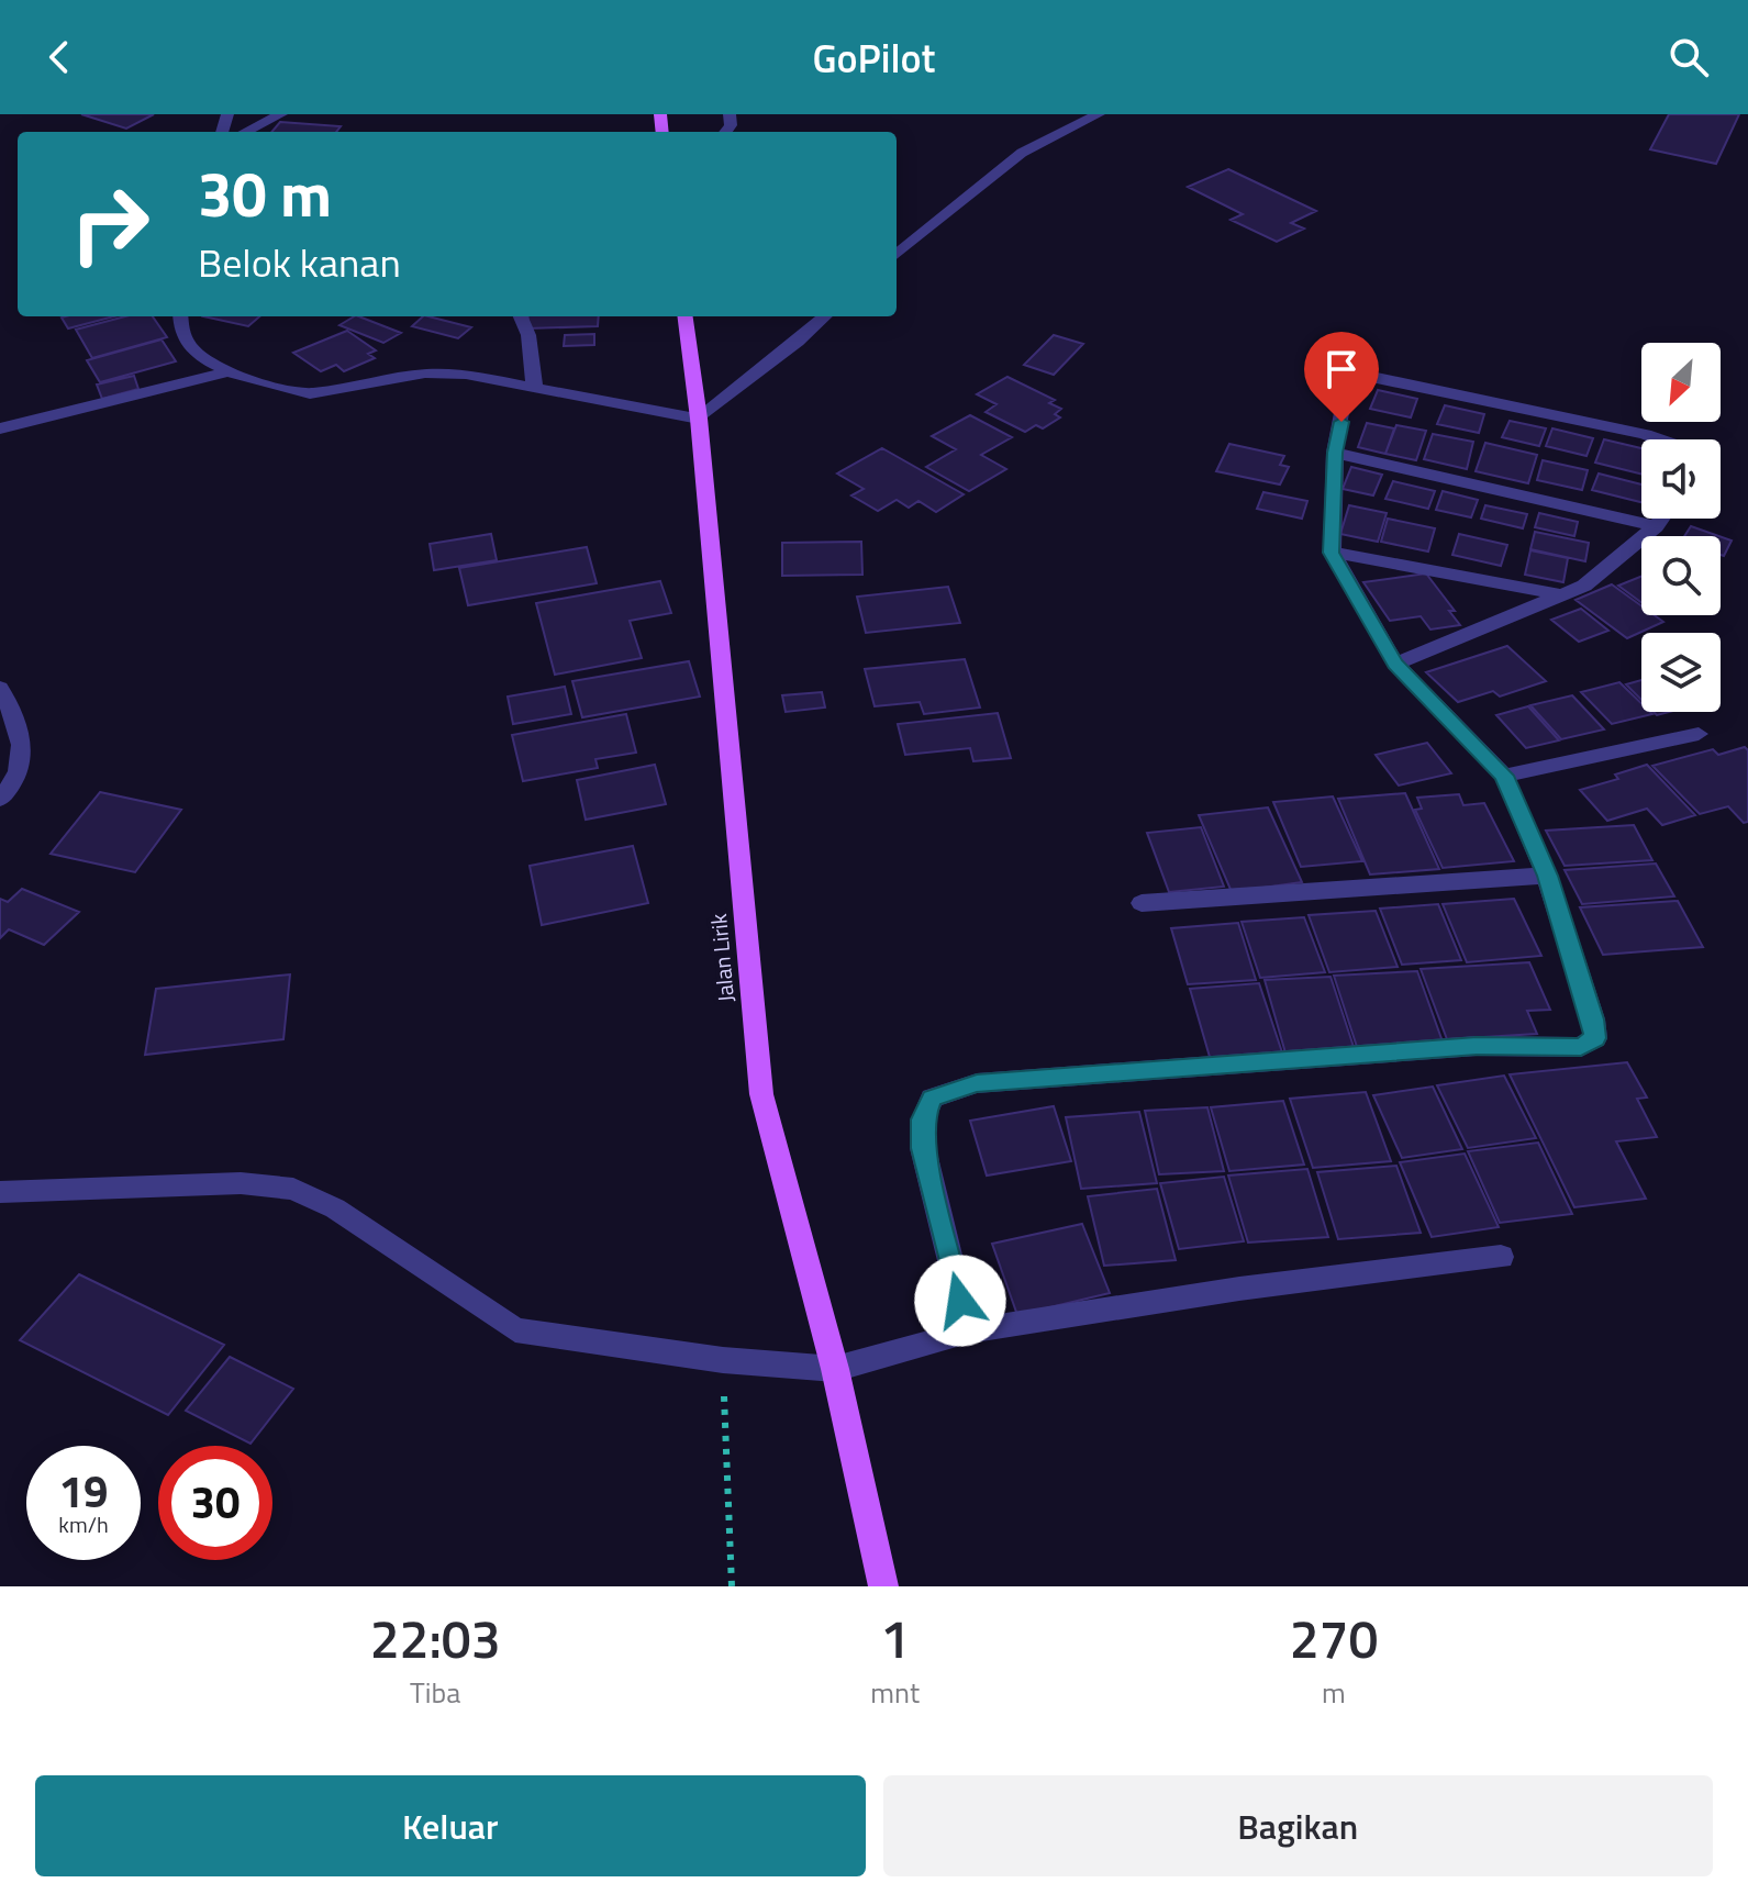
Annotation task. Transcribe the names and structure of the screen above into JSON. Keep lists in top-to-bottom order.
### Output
{
  "streets": {
    "main road": ["Jalan Lirik"]
  },
  "north": "bottom left",
  "page": {
    "header": "GoPilot",
    "turn": ["30 m", "Belok kanan"],
    "speed": "19 km/h",
    "limit": "30",
    "eta": [
      "22:03",
      "Tiba",
      "1",
      "mnt",
      "270",
      "m"
    ],
    "buttons": ["Keluar", "Bagikan"]
  }
}
